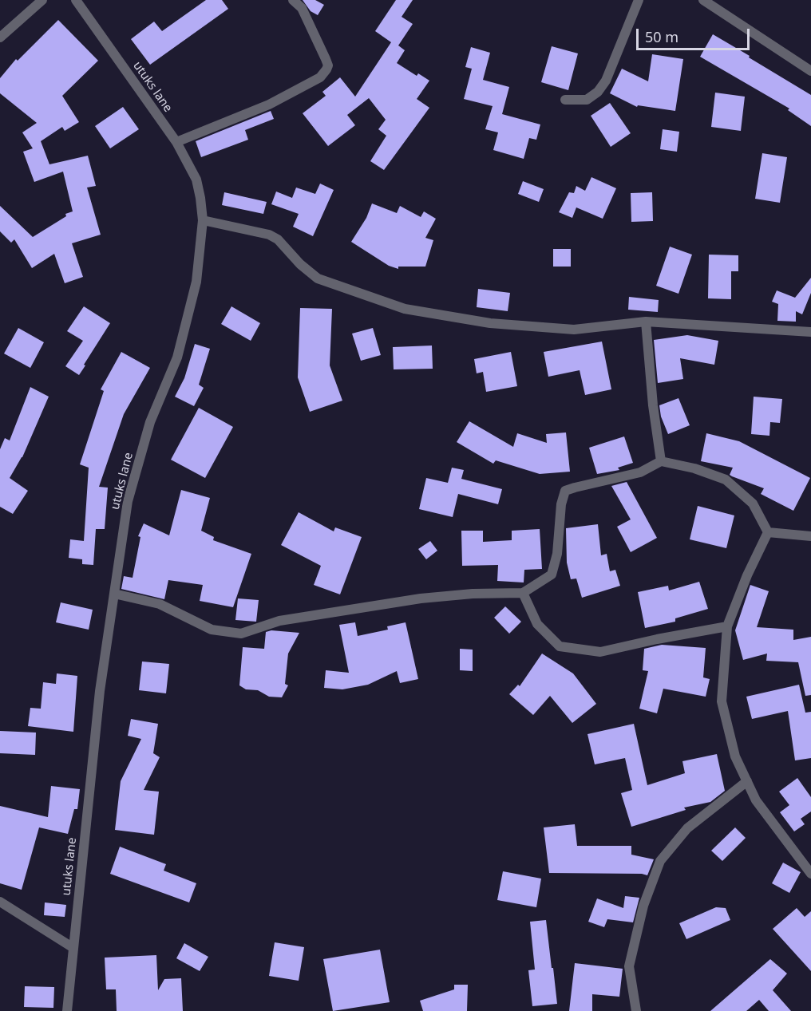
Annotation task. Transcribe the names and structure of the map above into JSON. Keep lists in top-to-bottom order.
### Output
{
  "streets": {
    "street": ["utuks lane"]
  },
  "scale_bar": "50 m"
}
